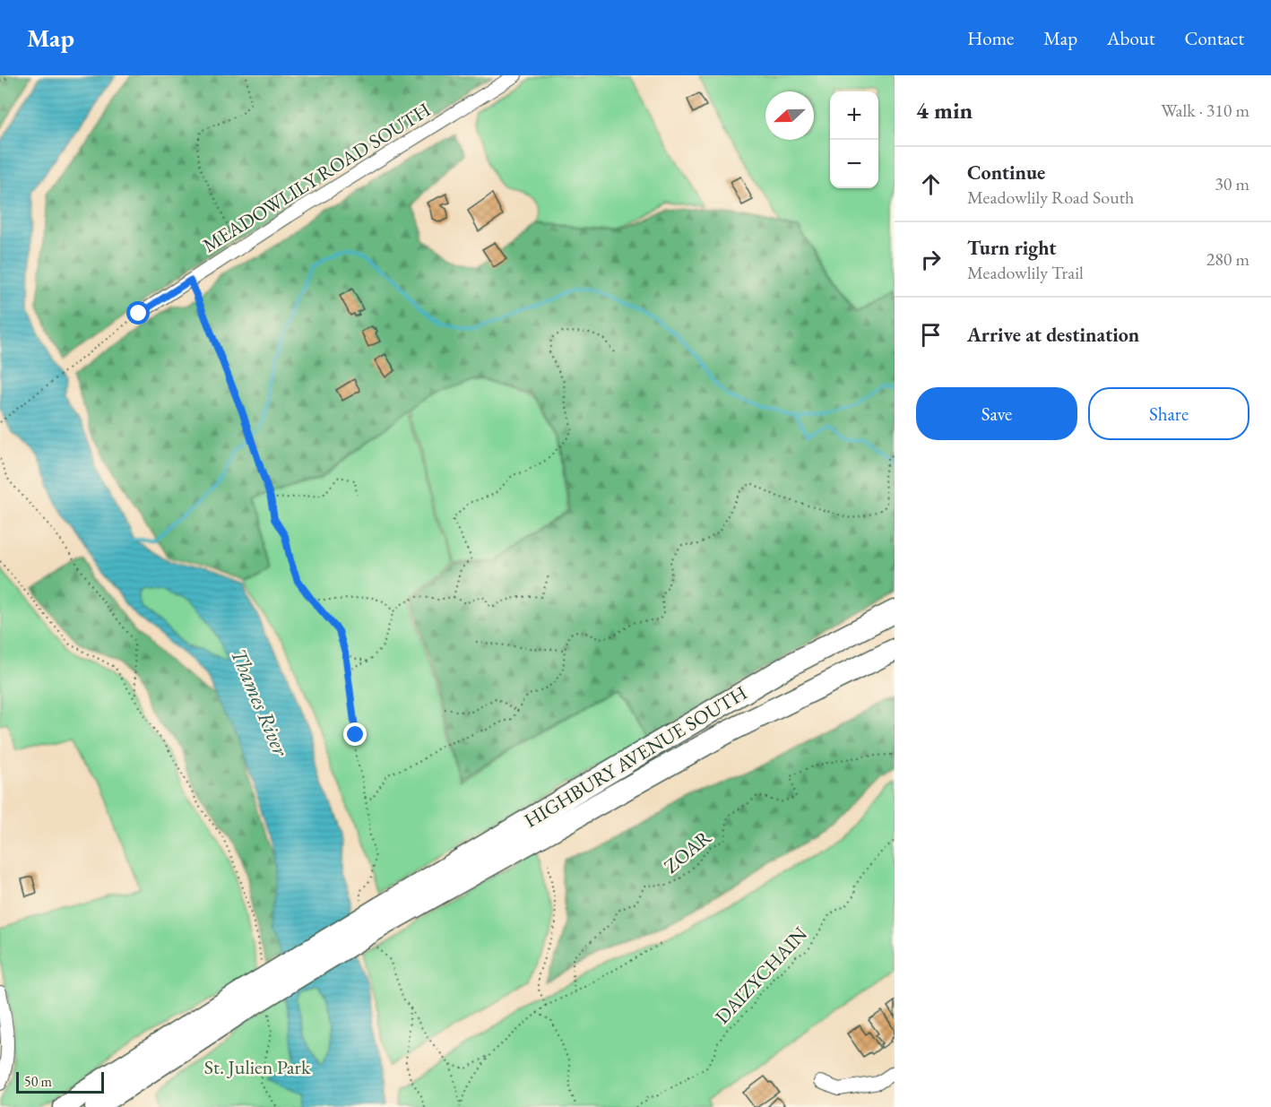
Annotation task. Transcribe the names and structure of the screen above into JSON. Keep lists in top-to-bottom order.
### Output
{
  "streets": {
    "highway": ["HIGHBURY AVENUE SOUTH"],
    "street": ["MEADOWLILY ROAD SOUTH"],
    "path": ["ZOAR", "DAIZYCHAIN"]
  },
  "water": ["Thames River"],
  "parks": ["St. Julien Park"],
  "scale_bar": "50 m",
  "north": "left",
  "page": {
    "header": "Map",
    "nav": [
      "Home",
      "Map",
      "About",
      "Contact"
    ],
    "heading": ["4 min", "Walk · 310 m"],
    "map_buttons": ["+", "−"],
    "list": [
      ["Continue", "Meadowlily Road South", "30 m"],
      ["Turn right", "Meadowlily Trail", "280 m"],
      "Arrive at destination"
    ],
    "buttons": ["Save", "Share"],
    "scale": "50 m"
  }
}
